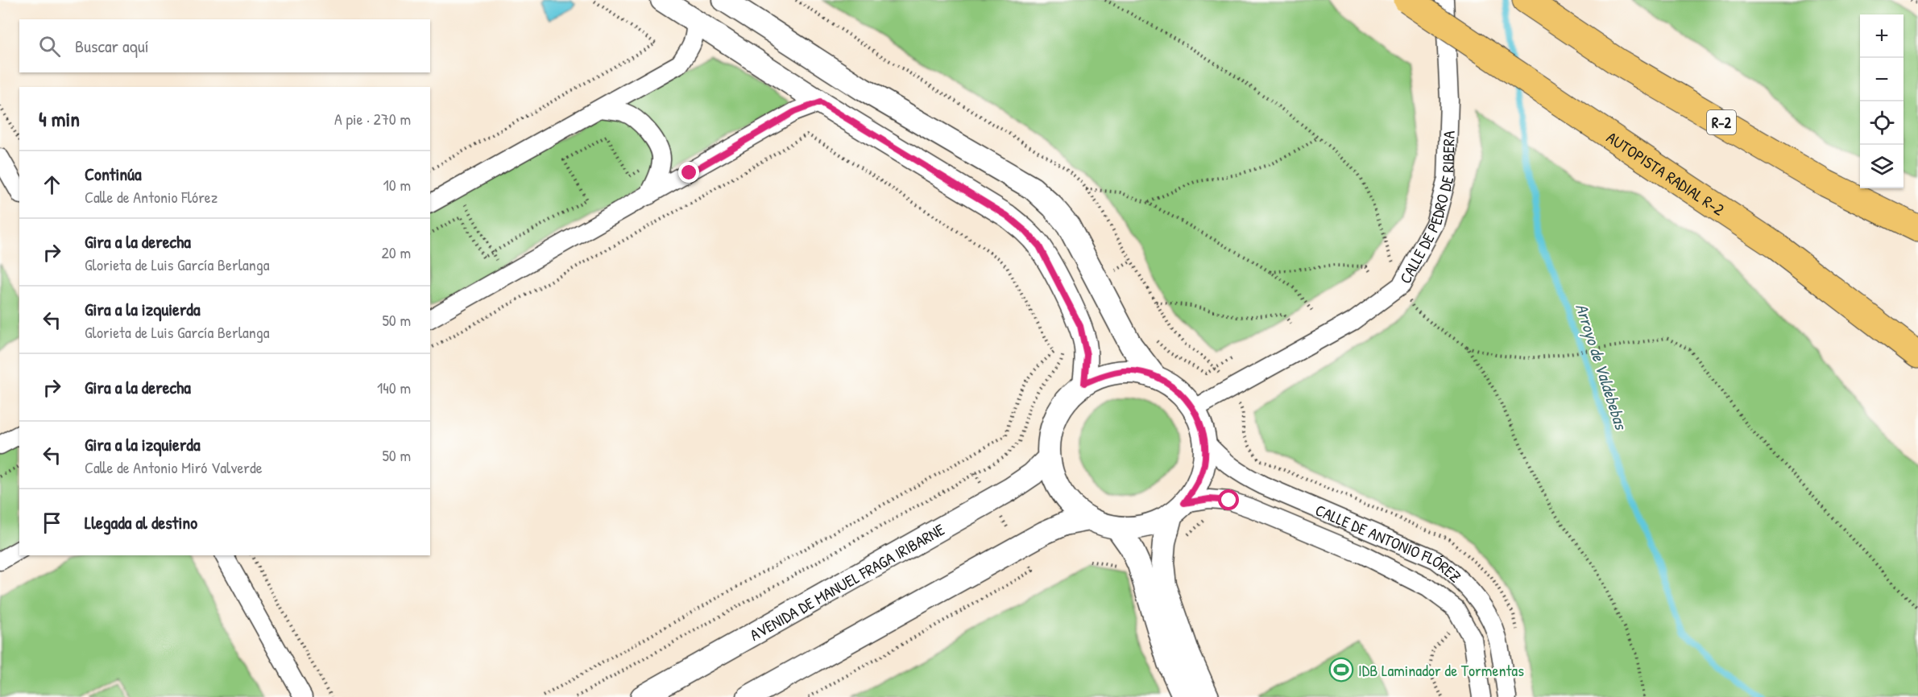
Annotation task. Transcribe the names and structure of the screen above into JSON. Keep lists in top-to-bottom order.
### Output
{
  "streets": {
    "highway": ["R-2", "AUTOPISTA RADIAL R-2"],
    "street": ["CALLE DE PEDRO DE RIBERA", "CALLE DE ANTONIO FLÓREZ", "AVENIDA DE MANUEL FRAGA IRIBARNE"]
  },
  "crossings": [
    ["CALLE DE PEDRO DE RIBERA", "CALLE DE ANTONIO FLÓREZ"],
    ["CALLE DE PEDRO DE RIBERA", "AVENIDA DE MANUEL FRAGA IRIBARNE"],
    ["CALLE DE ANTONIO FLÓREZ", "AVENIDA DE MANUEL FRAGA IRIBARNE"]
  ],
  "water": ["Arroyo de Valdebebas"],
  "places": {
    "sports": ["IDB Laminador de Tormentas"]
  },
  "page": {
    "map_buttons": ["+", "−"],
    "search": "Buscar aquí",
    "heading": ["4 min", "A pie · 270 m"],
    "list": [
      ["Continúa", "Calle de Antonio Flórez", "10 m"],
      ["Gira a la derecha", "Glorieta de Luis García Berlanga", "20 m"],
      ["Gira a la izquierda", "Glorieta de Luis García Berlanga", "50 m"],
      ["Gira a la derecha", "140 m"],
      ["Gira a la izquierda", "Calle de Antonio Miró Valverde", "50 m"],
      "Llegada al destino"
    ]
  }
}
